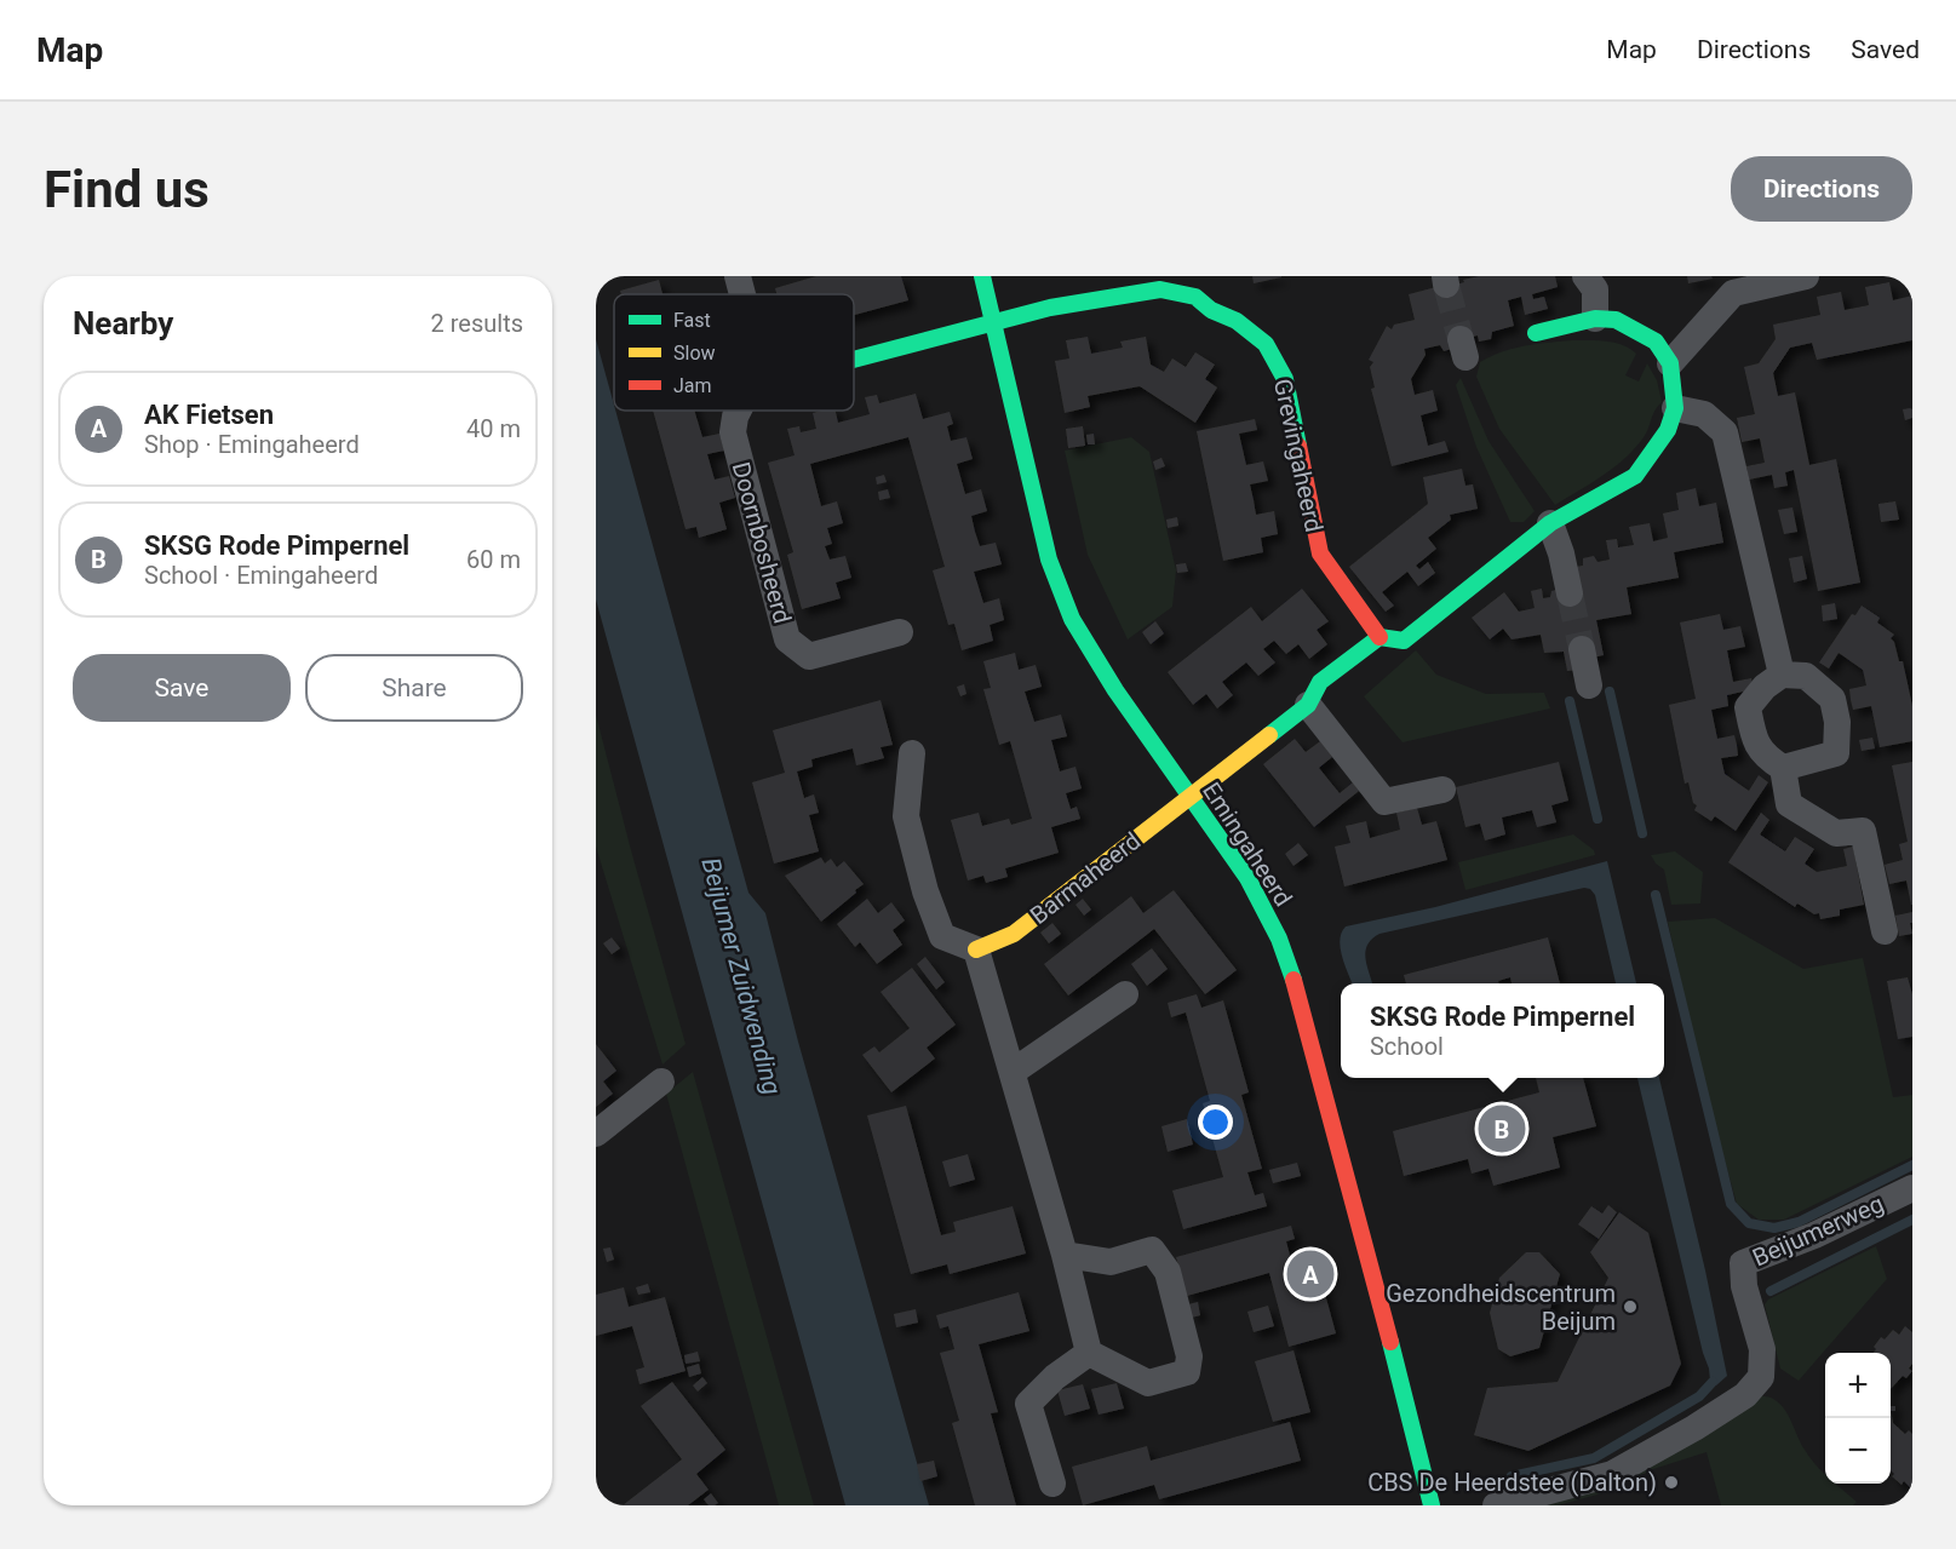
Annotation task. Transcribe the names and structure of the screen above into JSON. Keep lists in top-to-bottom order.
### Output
{
  "streets": {
    "street": [
      "Grevingaheerd",
      "Doornbosheerd",
      "Emingaheerd",
      "Barmaheerd",
      "Beijumerweg"
    ]
  },
  "crossings": [
    ["Grevingaheerd", "Doornbosheerd"],
    ["Grevingaheerd", "Emingaheerd"],
    ["Doornbosheerd", "Emingaheerd"],
    ["Emingaheerd", "Barmaheerd"]
  ],
  "water": ["Beijumer Zuidwending"],
  "places": ["Gezondheidscentrum Beijum", "CBS De Heerdstee (Dalton)"],
  "legend": ["Fast", "Slow", "Jam"],
  "page": {
    "header": "Map",
    "nav": ["Map", "Directions", "Saved"],
    "buttons": [
      "Directions",
      ["Save", "Share"]
    ],
    "title": "Find us",
    "heading": ["Nearby", "2 results"],
    "list": [
      {
        "mark": "A",
        "name": "AK Fietsen",
        "note": "Shop · Emingaheerd",
        "value": "40 m"
      },
      {
        "mark": "B",
        "name": "SKSG Rode Pimpernel",
        "note": "School · Emingaheerd",
        "value": "60 m"
      }
    ],
    "popup": ["SKSG Rode Pimpernel", "School"],
    "pins": ["B", "A"],
    "map_buttons": ["+", "−"]
  }
}
